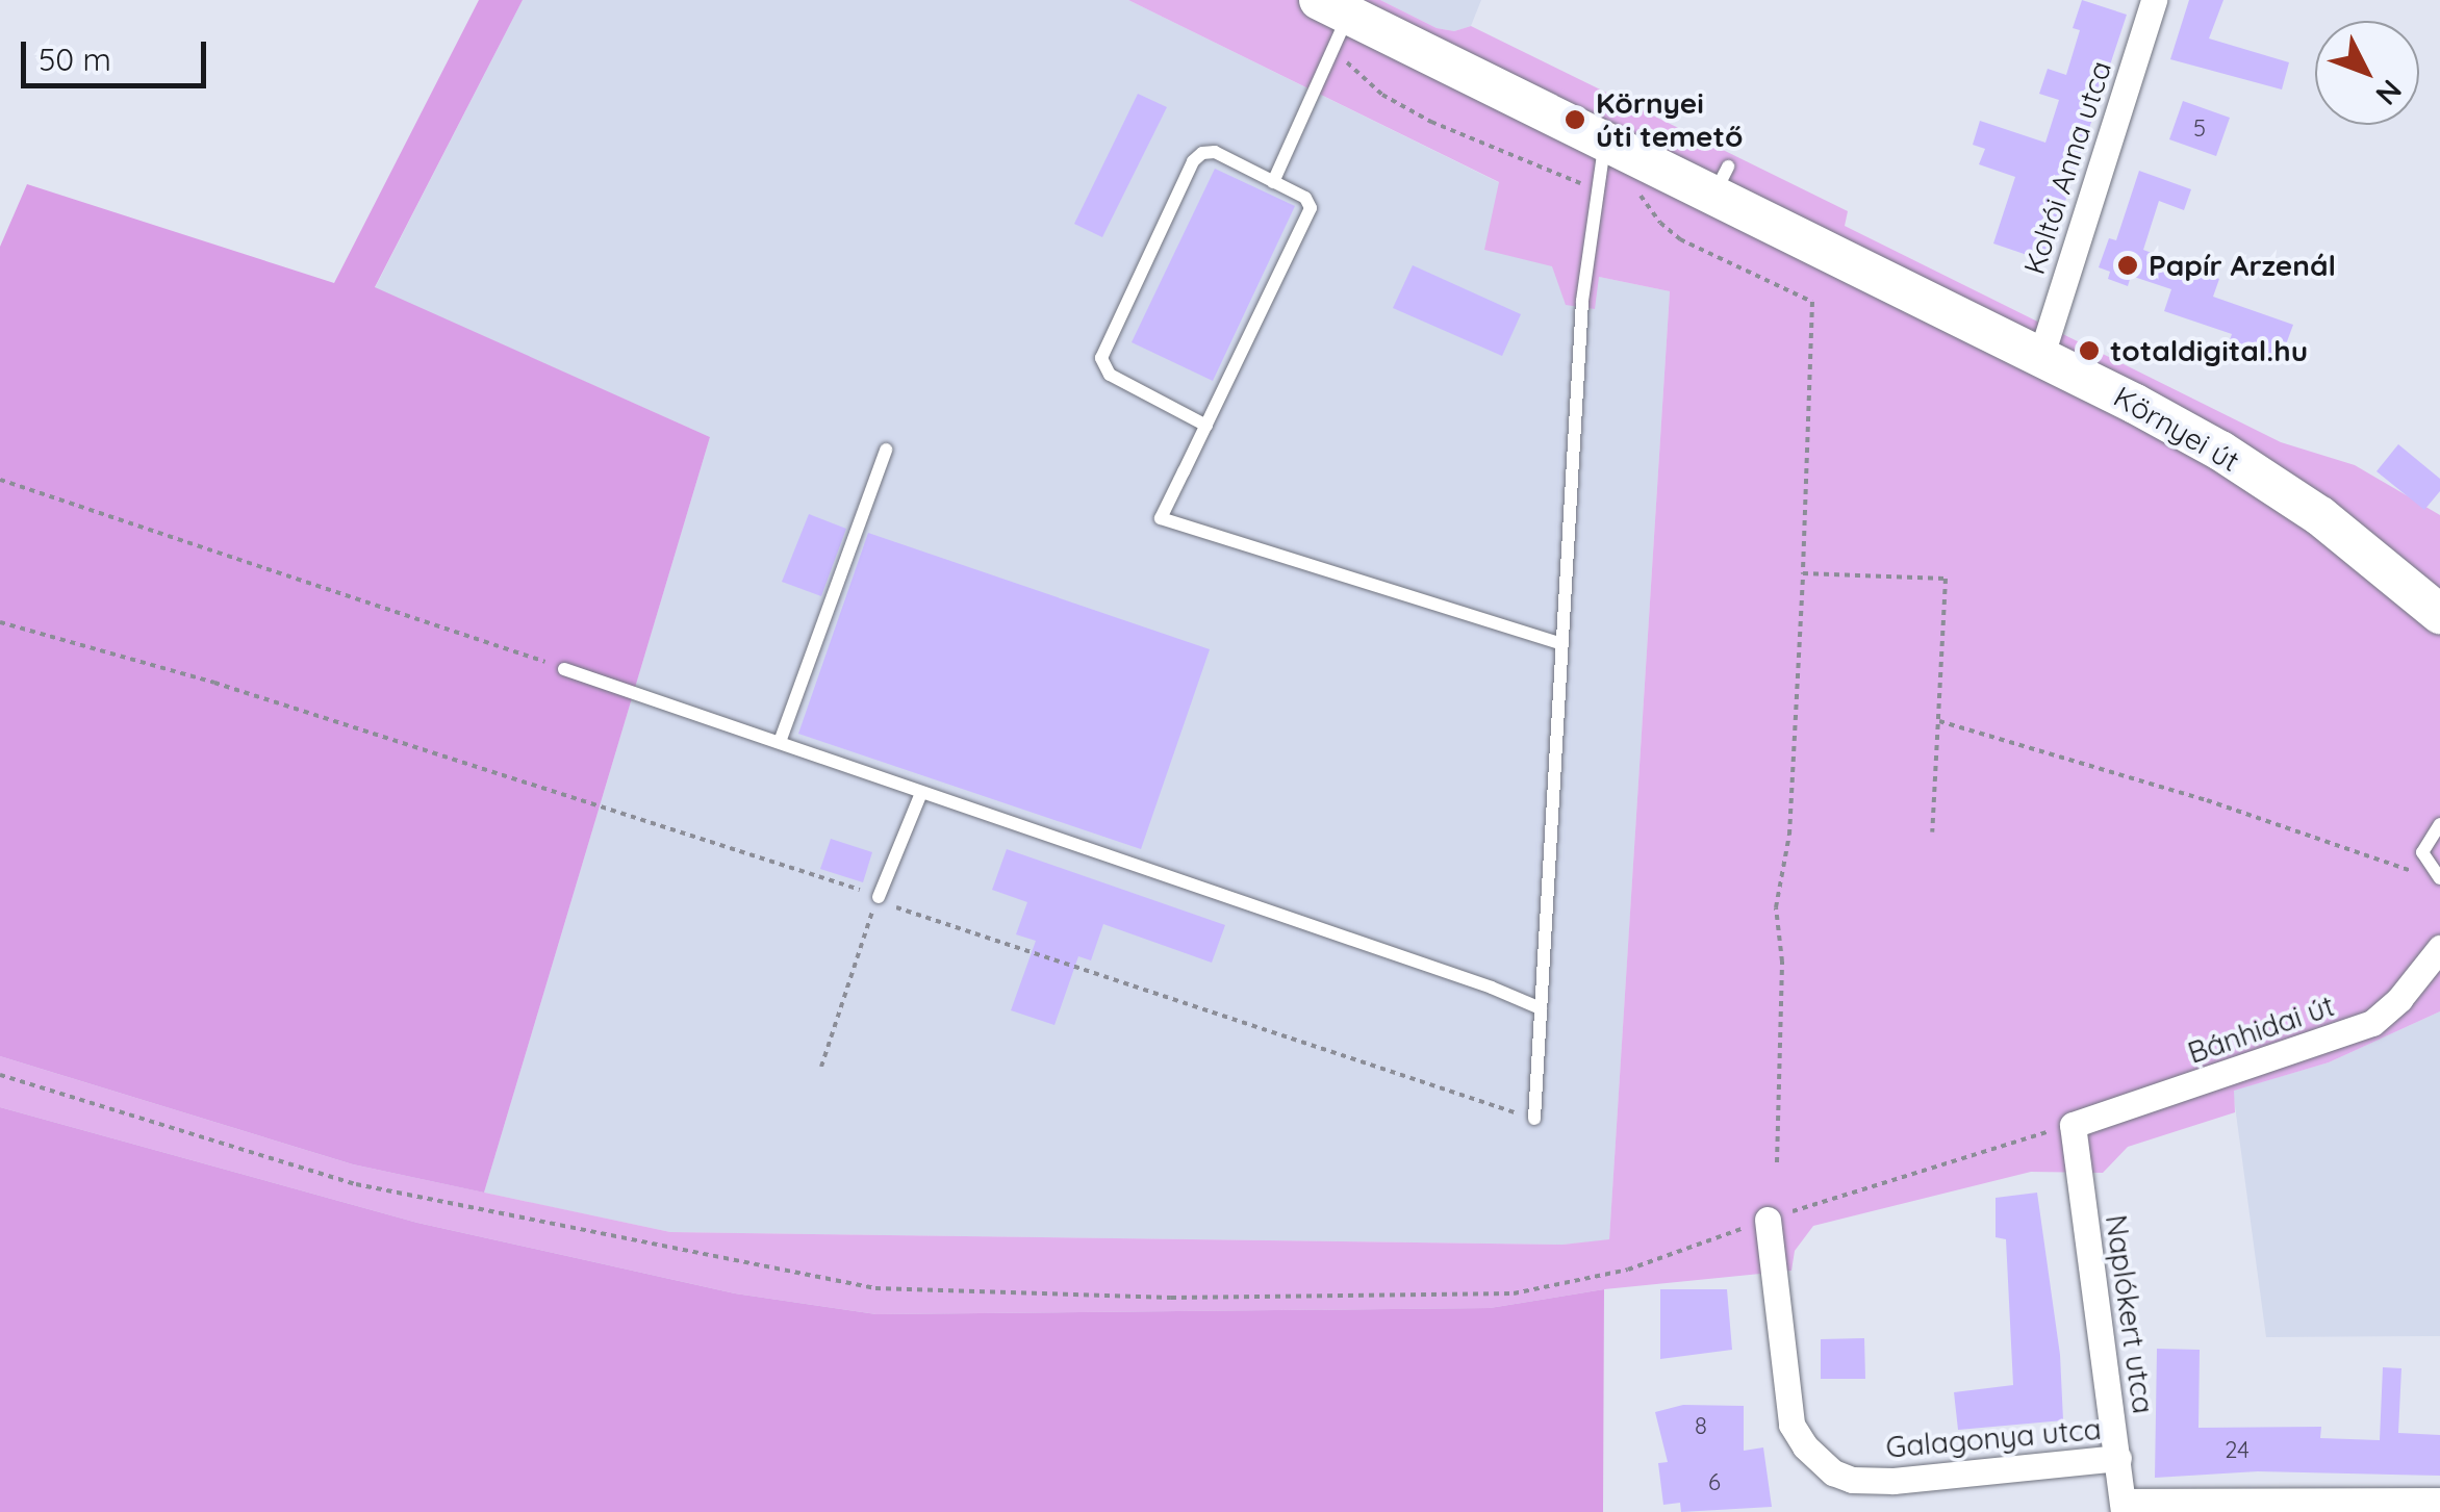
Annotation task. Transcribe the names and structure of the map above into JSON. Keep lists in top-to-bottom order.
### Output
{
  "streets": {
    "main road": ["Környei út"],
    "street": [
      "Koltói Anna utca",
      "Bánhidai út",
      "Naplókert utca",
      "Galagonya utca"
    ]
  },
  "crossings": [
    ["Koltói Anna utca", "Környei út"],
    ["Bánhidai út", "Naplókert utca"],
    ["Naplókert utca", "Galagonya utca"]
  ],
  "places": ["Környei úti temető", "Papír Arzenál", "totaldigital.hu"],
  "house_numbers": [
    "5",
    "8",
    "24",
    "6"
  ],
  "scale_bar": "50 m",
  "north": "bottom right"
}
